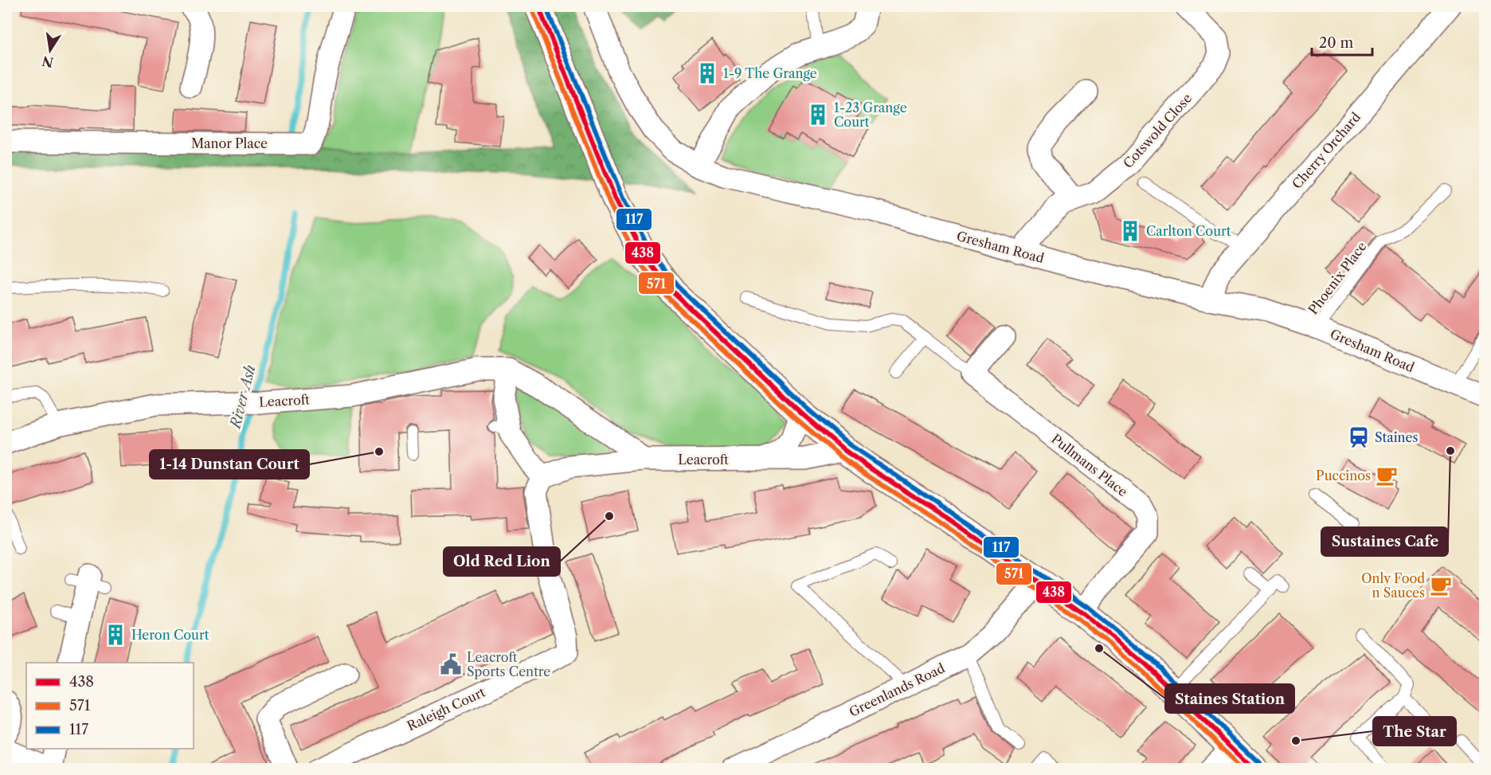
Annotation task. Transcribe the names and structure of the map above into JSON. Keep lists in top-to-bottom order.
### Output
{
  "streets": {
    "street": [
      "Cotswold Close",
      "Manor Place",
      "Cherry Orchard",
      "Gresham Road",
      "Leacroft",
      "Pullmans Place",
      "Greenlands Road",
      "Raleigh Court"
    ],
    "lane": ["Phoenix Place"]
  },
  "crossings": [
    ["Cotswold Close", "Gresham Road"],
    ["Cherry Orchard", "Gresham Road"],
    ["Gresham Road", "Phoenix Place"],
    ["Leacroft", "Raleigh Court"]
  ],
  "water": ["River Ash"],
  "places": {
    "building": [
      "1-9 The Grange",
      "1-23 Grange Court",
      "Carlton Court",
      "Heron Court"
    ],
    "station": ["Staines"],
    "other": [
      "Sustaines Cafe",
      "1-14 Dunstan Court",
      "Old Red Lion",
      "Staines Station",
      "The Star"
    ],
    "cafe": ["Puccinos", "Only Food n Sauces"],
    "public building": ["Leacroft Sports Centre"]
  },
  "lines": ["transit line 438", "transit line 117", "transit line 571"],
  "legend": ["438", "571", "117"],
  "scale_bar": "20 m",
  "north": "bottom"
}
